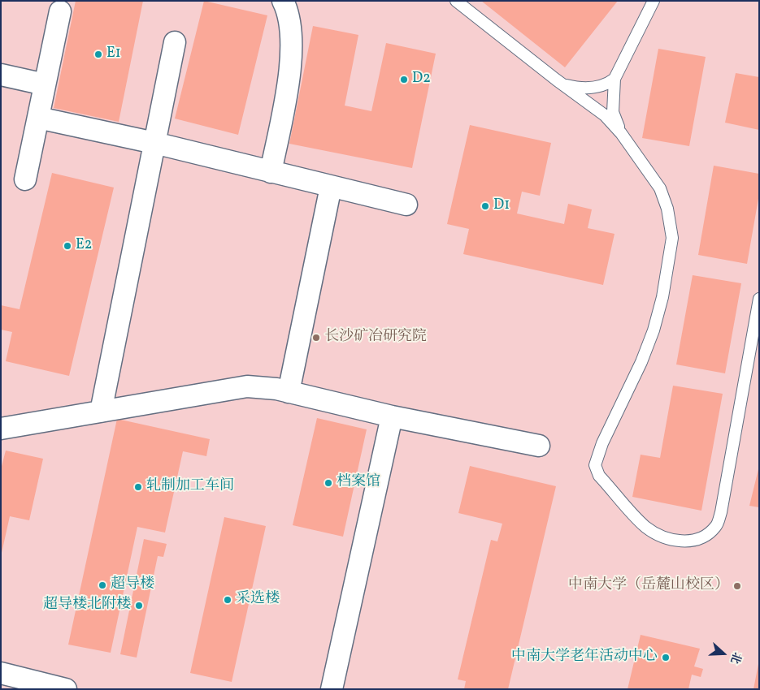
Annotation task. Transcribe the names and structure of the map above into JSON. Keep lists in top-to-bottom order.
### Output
{
  "places": [
    "E1",
    "D2",
    "D1",
    "E2",
    "长沙矿冶研究院",
    "档案馆",
    "轧制加工车间",
    "超导楼",
    "中南大学（岳麓山校区）",
    "采选楼",
    "超导楼北附楼",
    "中南大学老年活动中心"
  ],
  "north": "right"
}
